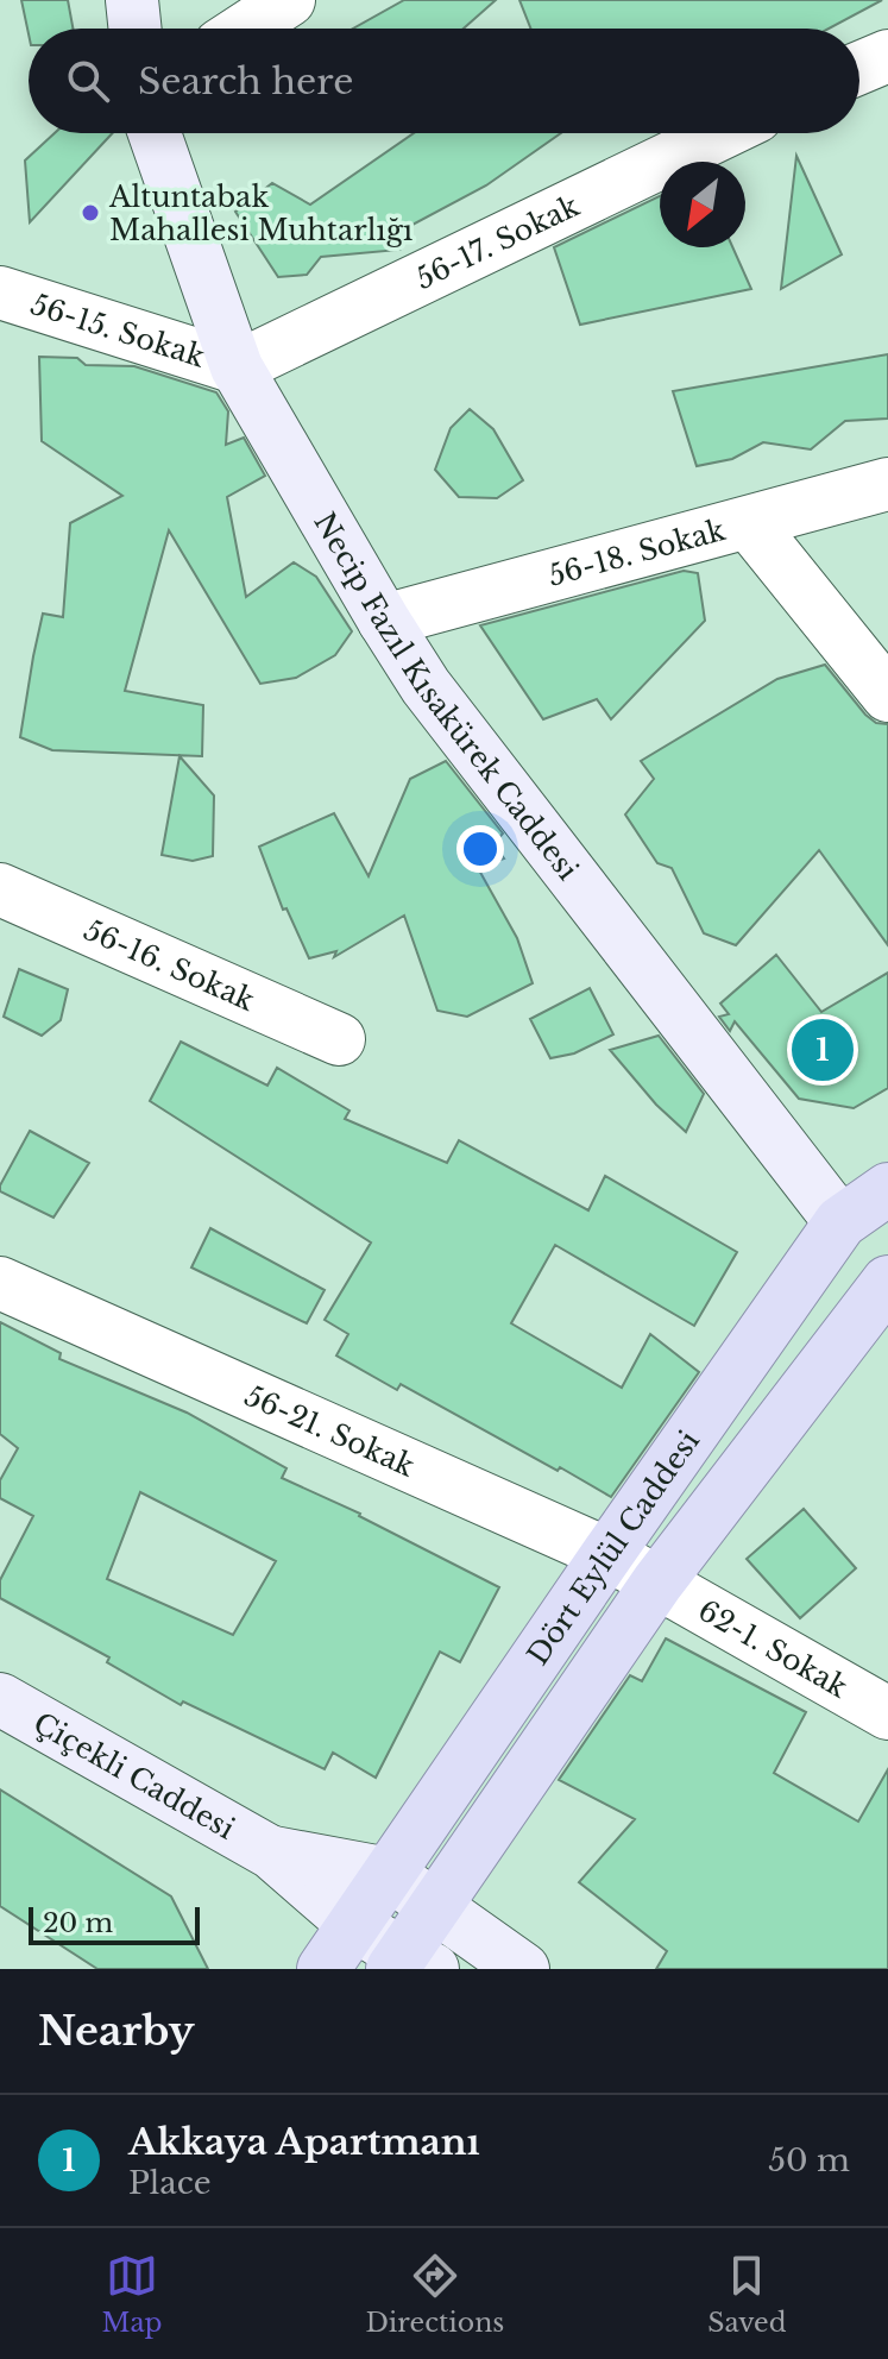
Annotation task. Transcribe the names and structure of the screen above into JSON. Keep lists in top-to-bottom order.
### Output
{
  "streets": {
    "main road": ["Dört Eylül Caddesi"],
    "street": [
      "56-17. Sokak",
      "56-15. Sokak",
      "56-18. Sokak",
      "Necip Fazıl Kısakürek Caddesi",
      "56-16. Sokak",
      "56-21. Sokak",
      "62-1. Sokak",
      "Çiçekli Caddesi"
    ]
  },
  "crossings": [
    ["56-17. Sokak", "56-15. Sokak"],
    ["56-17. Sokak", "Necip Fazıl Kısakürek Caddesi"],
    ["56-15. Sokak", "Necip Fazıl Kısakürek Caddesi"],
    ["56-18. Sokak", "Necip Fazıl Kısakürek Caddesi"],
    ["Necip Fazıl Kısakürek Caddesi", "Dört Eylül Caddesi"],
    ["56-21. Sokak", "Dört Eylül Caddesi"],
    ["56-21. Sokak", "62-1. Sokak"],
    ["Dört Eylül Caddesi", "62-1. Sokak"]
  ],
  "places": ["Altuntabak Mahallesi Muhtarlığı"],
  "scale_bar": "20 m",
  "north": "bottom left",
  "page": {
    "search": "Search here",
    "pins": "1",
    "scale": "20 m",
    "heading": "Nearby",
    "list": [
      {
        "mark": "1",
        "name": "Akkaya Apartmanı",
        "note": "Place",
        "value": "50 m"
      }
    ],
    "nav": ["Map", "Directions", "Saved"]
  }
}
